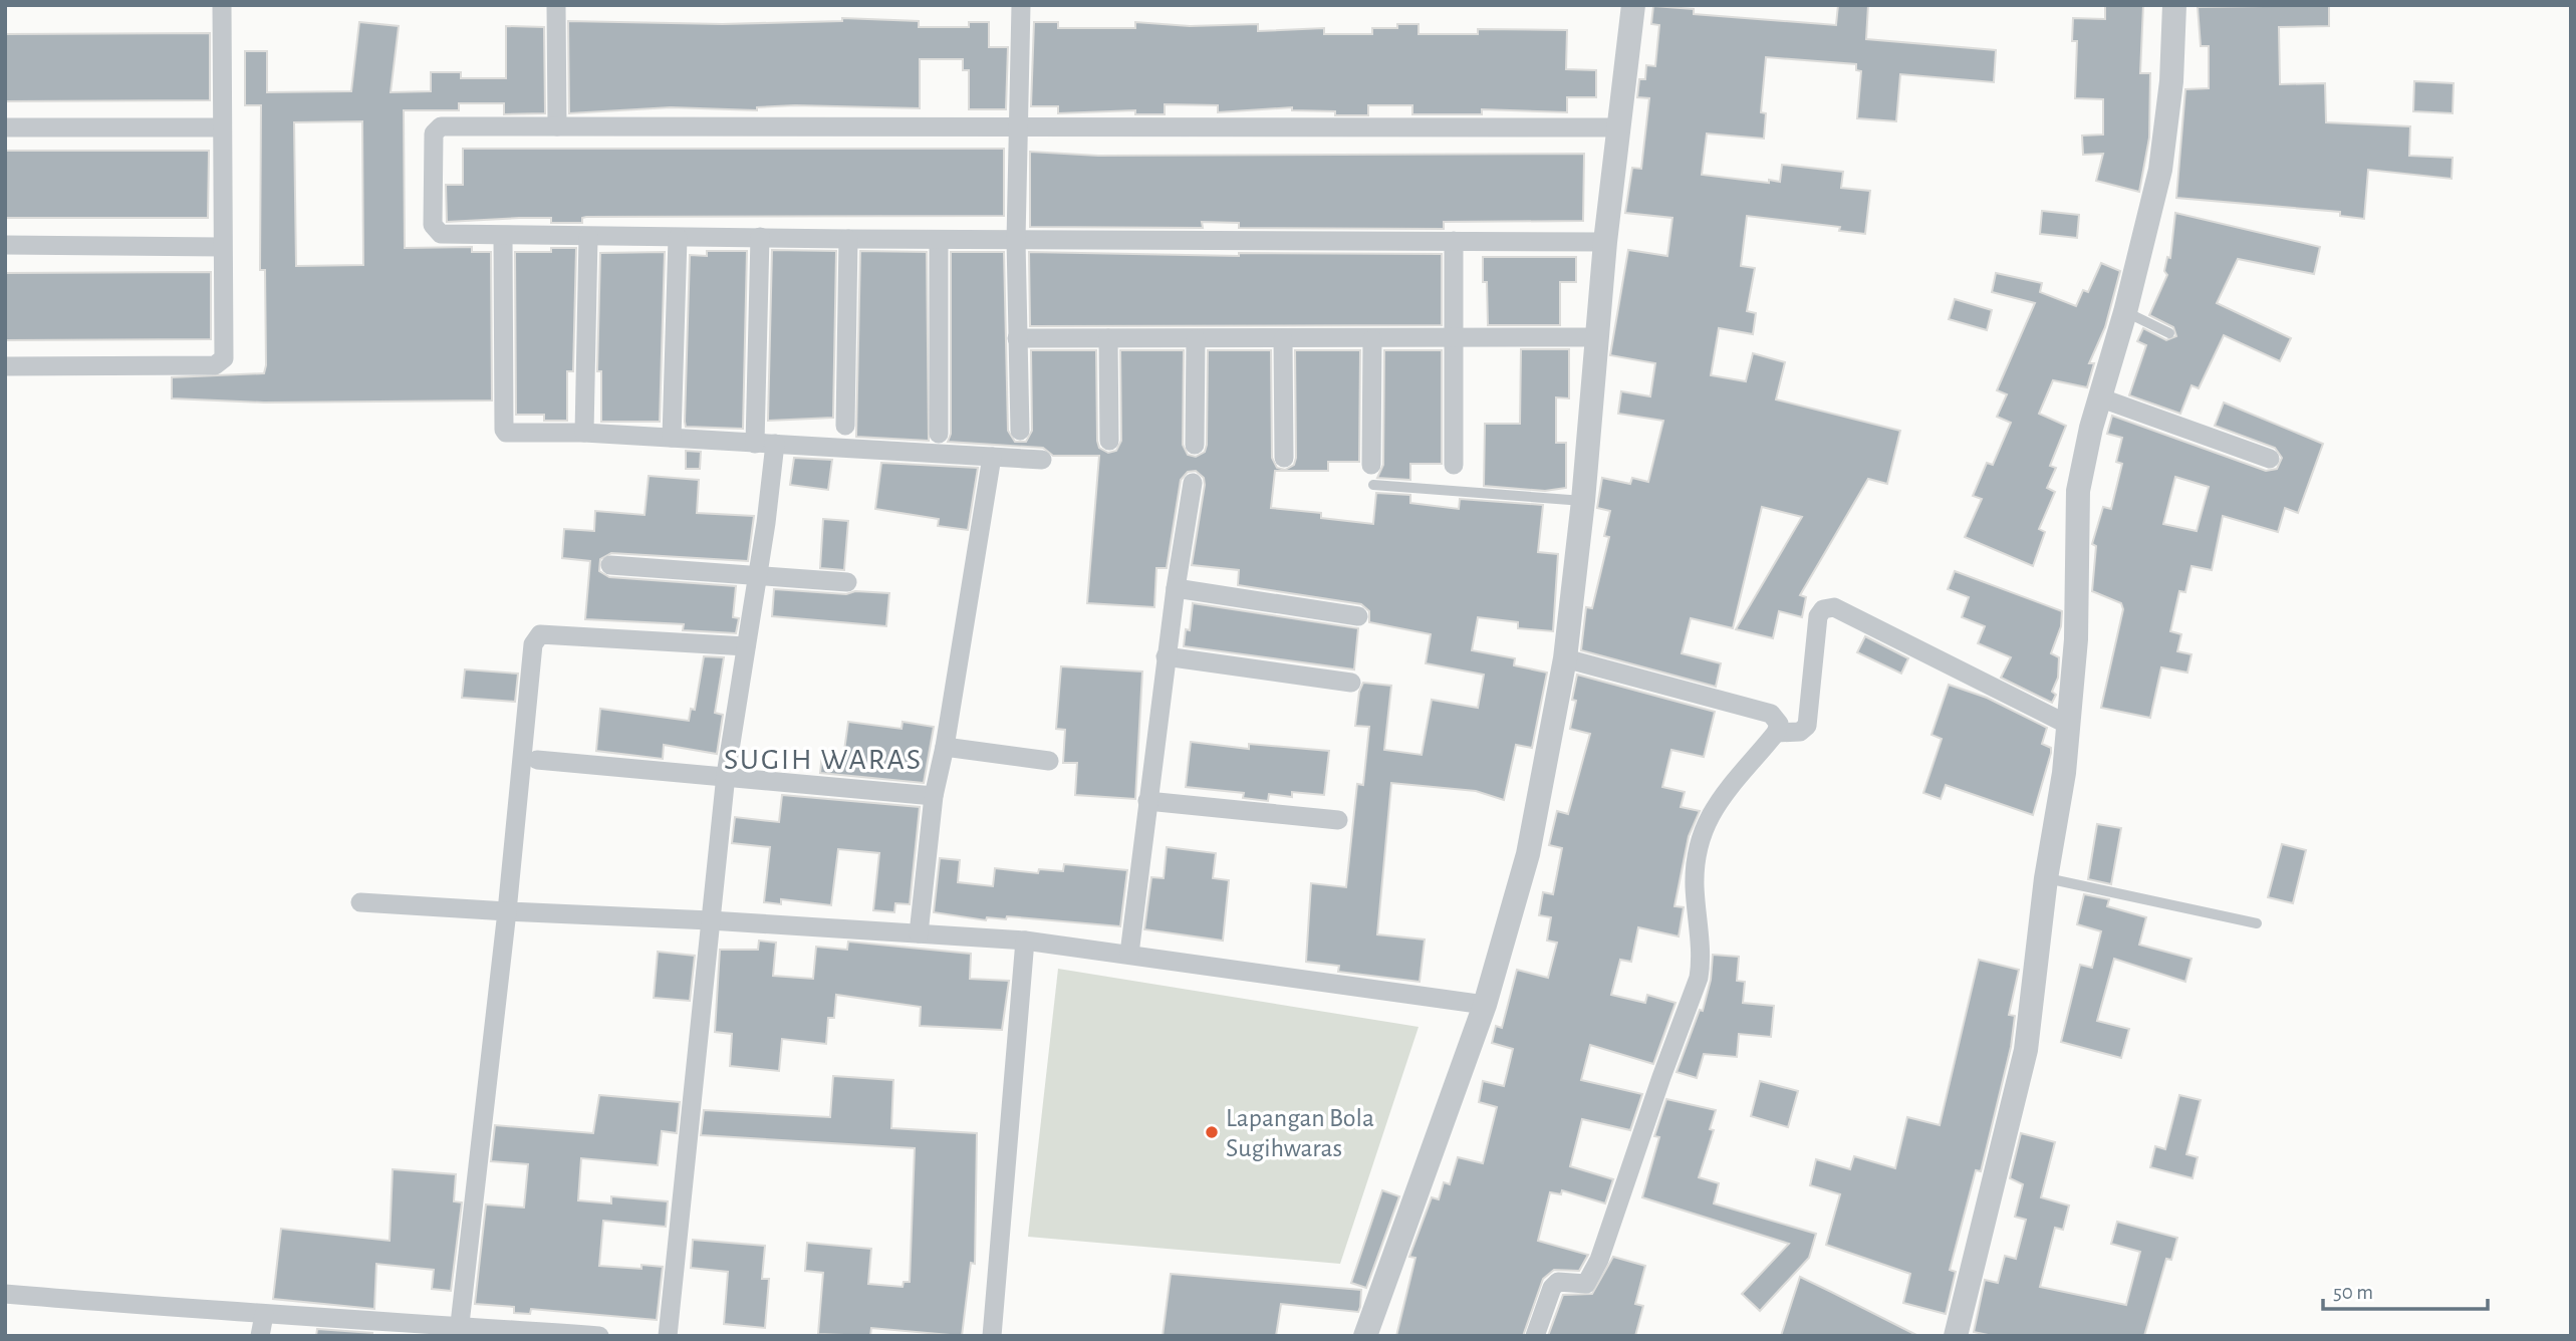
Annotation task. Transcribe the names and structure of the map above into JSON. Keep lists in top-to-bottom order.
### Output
{
  "districts": ["SUGIH WARAS"],
  "places": ["Lapangan Bola Sugihwaras"],
  "scale_bar": "50 m"
}
